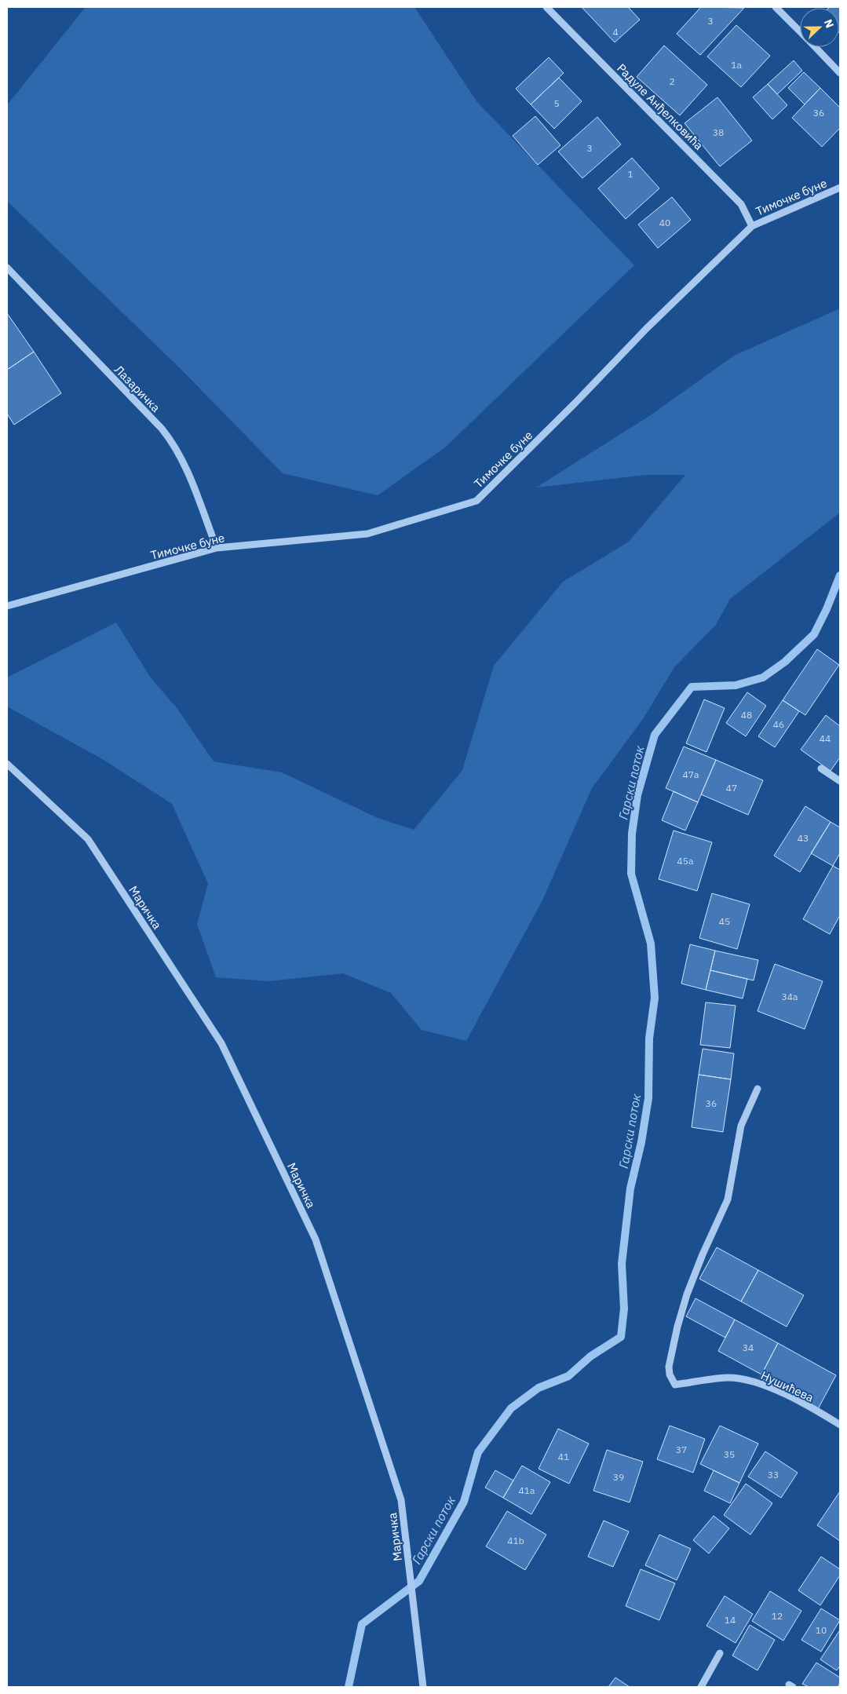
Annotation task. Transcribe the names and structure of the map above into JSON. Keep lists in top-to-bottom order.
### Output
{
  "streets": {
    "street": [
      "Радуле Анђелковића",
      "Тимочке буне",
      "Лазаричка",
      "Маричка",
      "Нушићева"
    ]
  },
  "crossings": [
    ["Радуле Анђелковића", "Тимочке буне"],
    ["Тимочке буне", "Лазаричка"]
  ],
  "water": ["Гарски поток"],
  "house_numbers": [
    "3",
    "4",
    "1a",
    "2",
    "5",
    "36",
    "38",
    "3",
    "1",
    "40",
    "48",
    "46",
    "44",
    "47a",
    "47",
    "43",
    "45a",
    "45",
    "34a",
    "36",
    "34",
    "37",
    "35",
    "41",
    "33",
    "39",
    "41a",
    "41b",
    "12",
    "14",
    "10"
  ],
  "north": "right"
}
